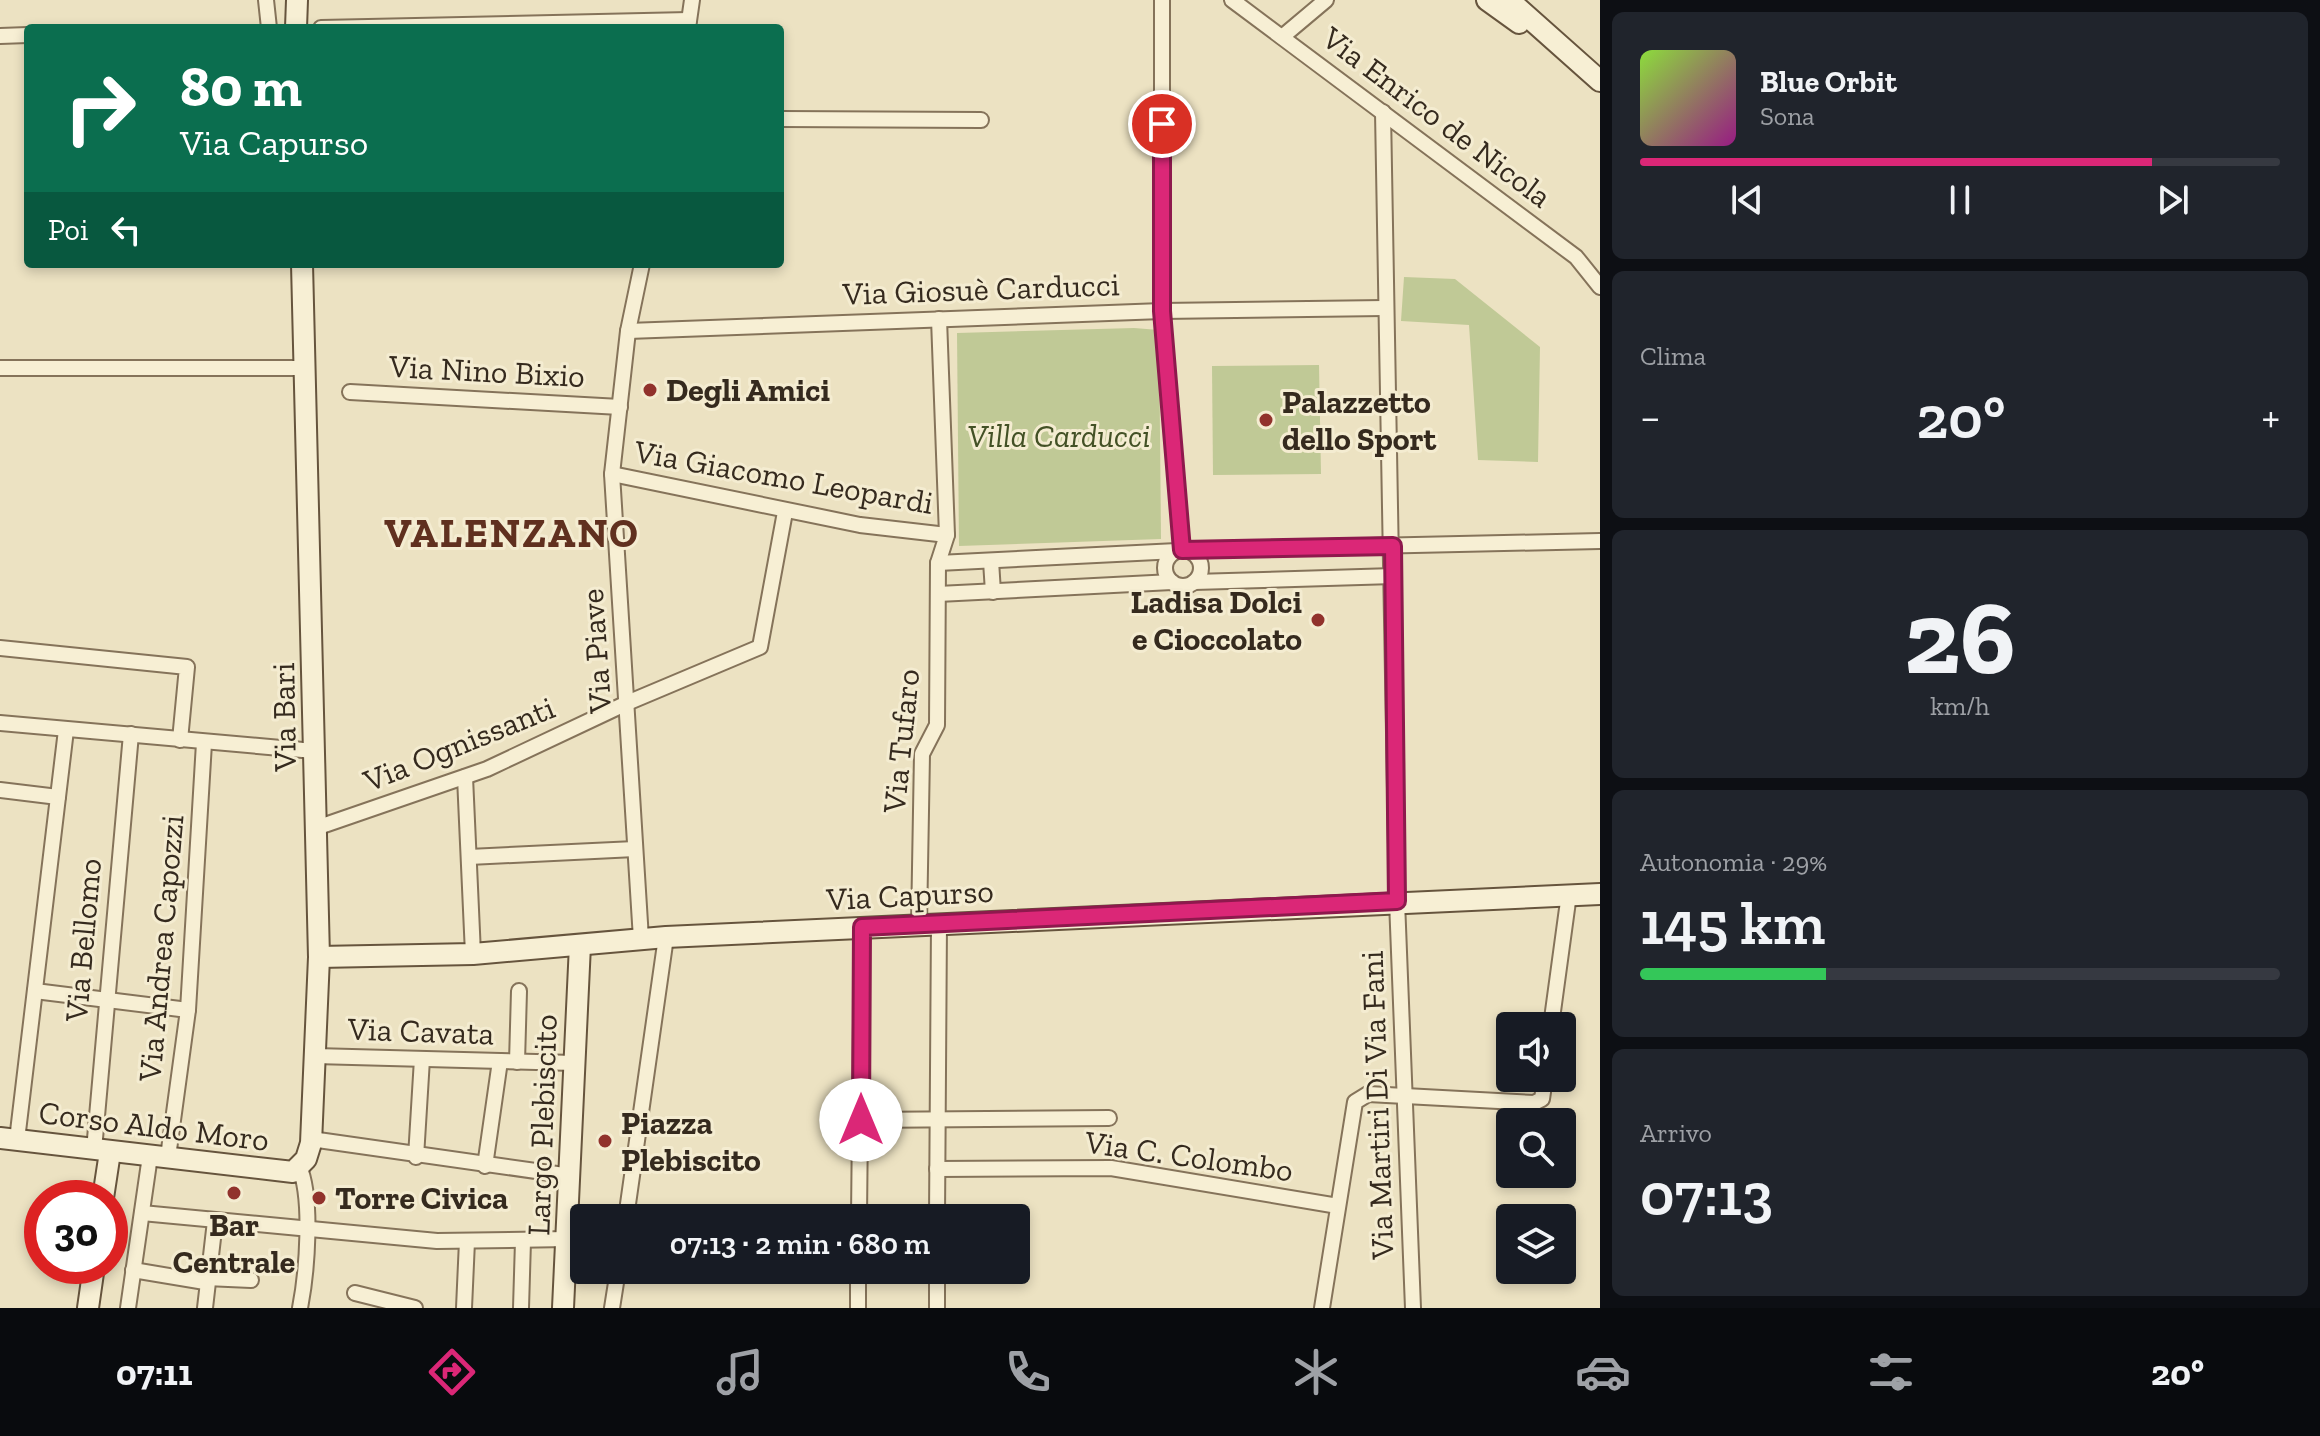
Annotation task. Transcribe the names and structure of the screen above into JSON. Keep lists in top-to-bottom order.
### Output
{
  "streets": {
    "street": [
      "Via Enrico de Nicola",
      "Via Giosuè Carducci",
      "Via Nino Bixio",
      "Via Giacomo Leopardi",
      "Via Piave",
      "Via Bari",
      "Via Tufaro",
      "Via Ognissanti",
      "Via Capurso",
      "Via Bellomo",
      "Via Andrea Capozzi",
      "Via Cavata",
      "Via Martiri Di Via Fani",
      "Largo Plebiscito",
      "Corso Aldo Moro",
      "Via C. Colombo"
    ]
  },
  "crossings": [
    ["Via Enrico de Nicola", "Via Martiri Di Via Fani"],
    ["Via Giosuè Carducci", "Via Piave"],
    ["Via Giosuè Carducci", "Via Tufaro"],
    ["Via Giosuè Carducci", "Via Martiri Di Via Fani"],
    ["Via Nino Bixio", "Via Piave"],
    ["Via Giacomo Leopardi", "Via Piave"],
    ["Via Giacomo Leopardi", "Via Tufaro"],
    ["Via Giacomo Leopardi", "Via Ognissanti"],
    ["Via Piave", "Via Ognissanti"],
    ["Via Piave", "Via Capurso"],
    ["Via Bari", "Via Ognissanti"],
    ["Via Bari", "Via Capurso"],
    ["Via Bari", "Via Cavata"],
    ["Via Bari", "Corso Aldo Moro"],
    ["Via Tufaro", "Via Capurso"],
    ["Via Tufaro", "Via C. Colombo"],
    ["Via Capurso", "Via Martiri Di Via Fani"],
    ["Via Capurso", "Largo Plebiscito"],
    ["Via Bellomo", "Corso Aldo Moro"],
    ["Via Andrea Capozzi", "Corso Aldo Moro"],
    ["Via Cavata", "Largo Plebiscito"]
  ],
  "districts": ["VALENZANO"],
  "parks": ["Villa Carducci"],
  "places": [
    "Degli Amici",
    "Palazzetto dello Sport",
    "Ladisa Dolci e Cioccolato",
    "Piazza Plebiscito",
    "Bar Centrale",
    "Torre Civica"
  ],
  "page": {
    "turn": ["80 m", "Via Capurso"],
    "song": ["Blue Orbit", "Sona"],
    "then": "Poi",
    "tile": [
      "Clima",
      ["26", "km/h"],
      ["Autonomia · 29%", "145 km"],
      ["Arrivo", "07:13"]
    ],
    "heat": ["−", "20°", "+"],
    "limit": "30",
    "trip": "07:13 · 2 min · 680 m",
    "tabs": ["07:11", "20°"]
  }
}
